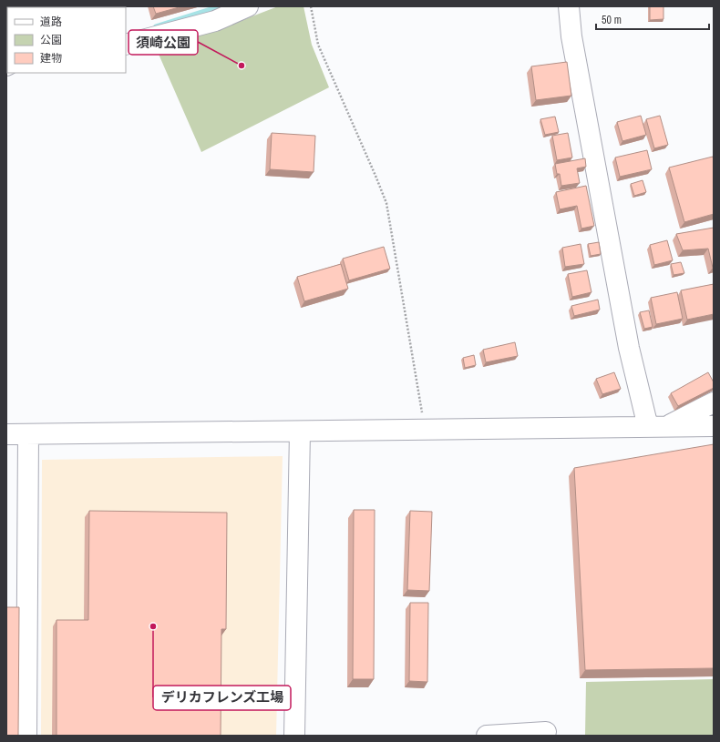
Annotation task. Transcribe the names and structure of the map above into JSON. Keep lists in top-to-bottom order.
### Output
{
  "places": ["須崎公園", "デリカフレンズ工場"],
  "legend": ["道路", "公園", "建物"],
  "scale_bar": "50 m"
}
